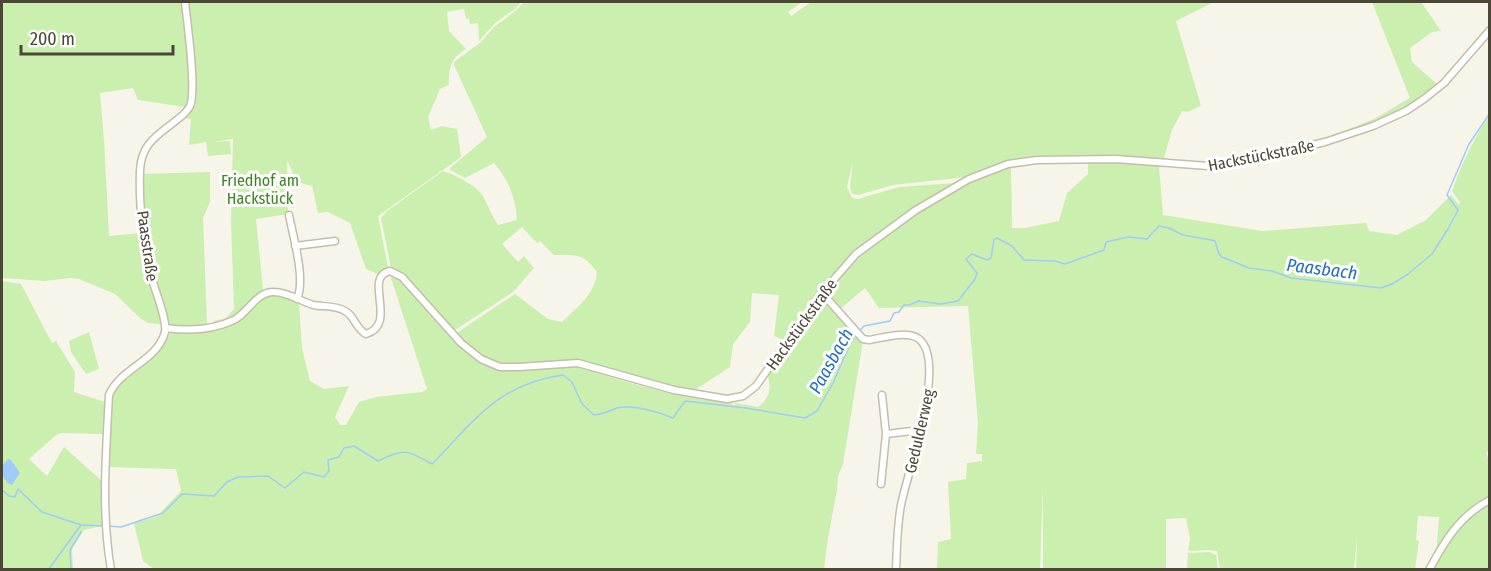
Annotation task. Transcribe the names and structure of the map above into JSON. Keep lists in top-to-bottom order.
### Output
{
  "streets": {
    "street": ["Hackstückstraße", "Paasstraße", "Gedulderweg"]
  },
  "crossings": [
    ["Hackstückstraße", "Paasstraße"],
    ["Hackstückstraße", "Gedulderweg"]
  ],
  "water": ["Paasbach"],
  "parks": ["Friedhof am Hackstück"],
  "scale_bar": "200 m"
}
